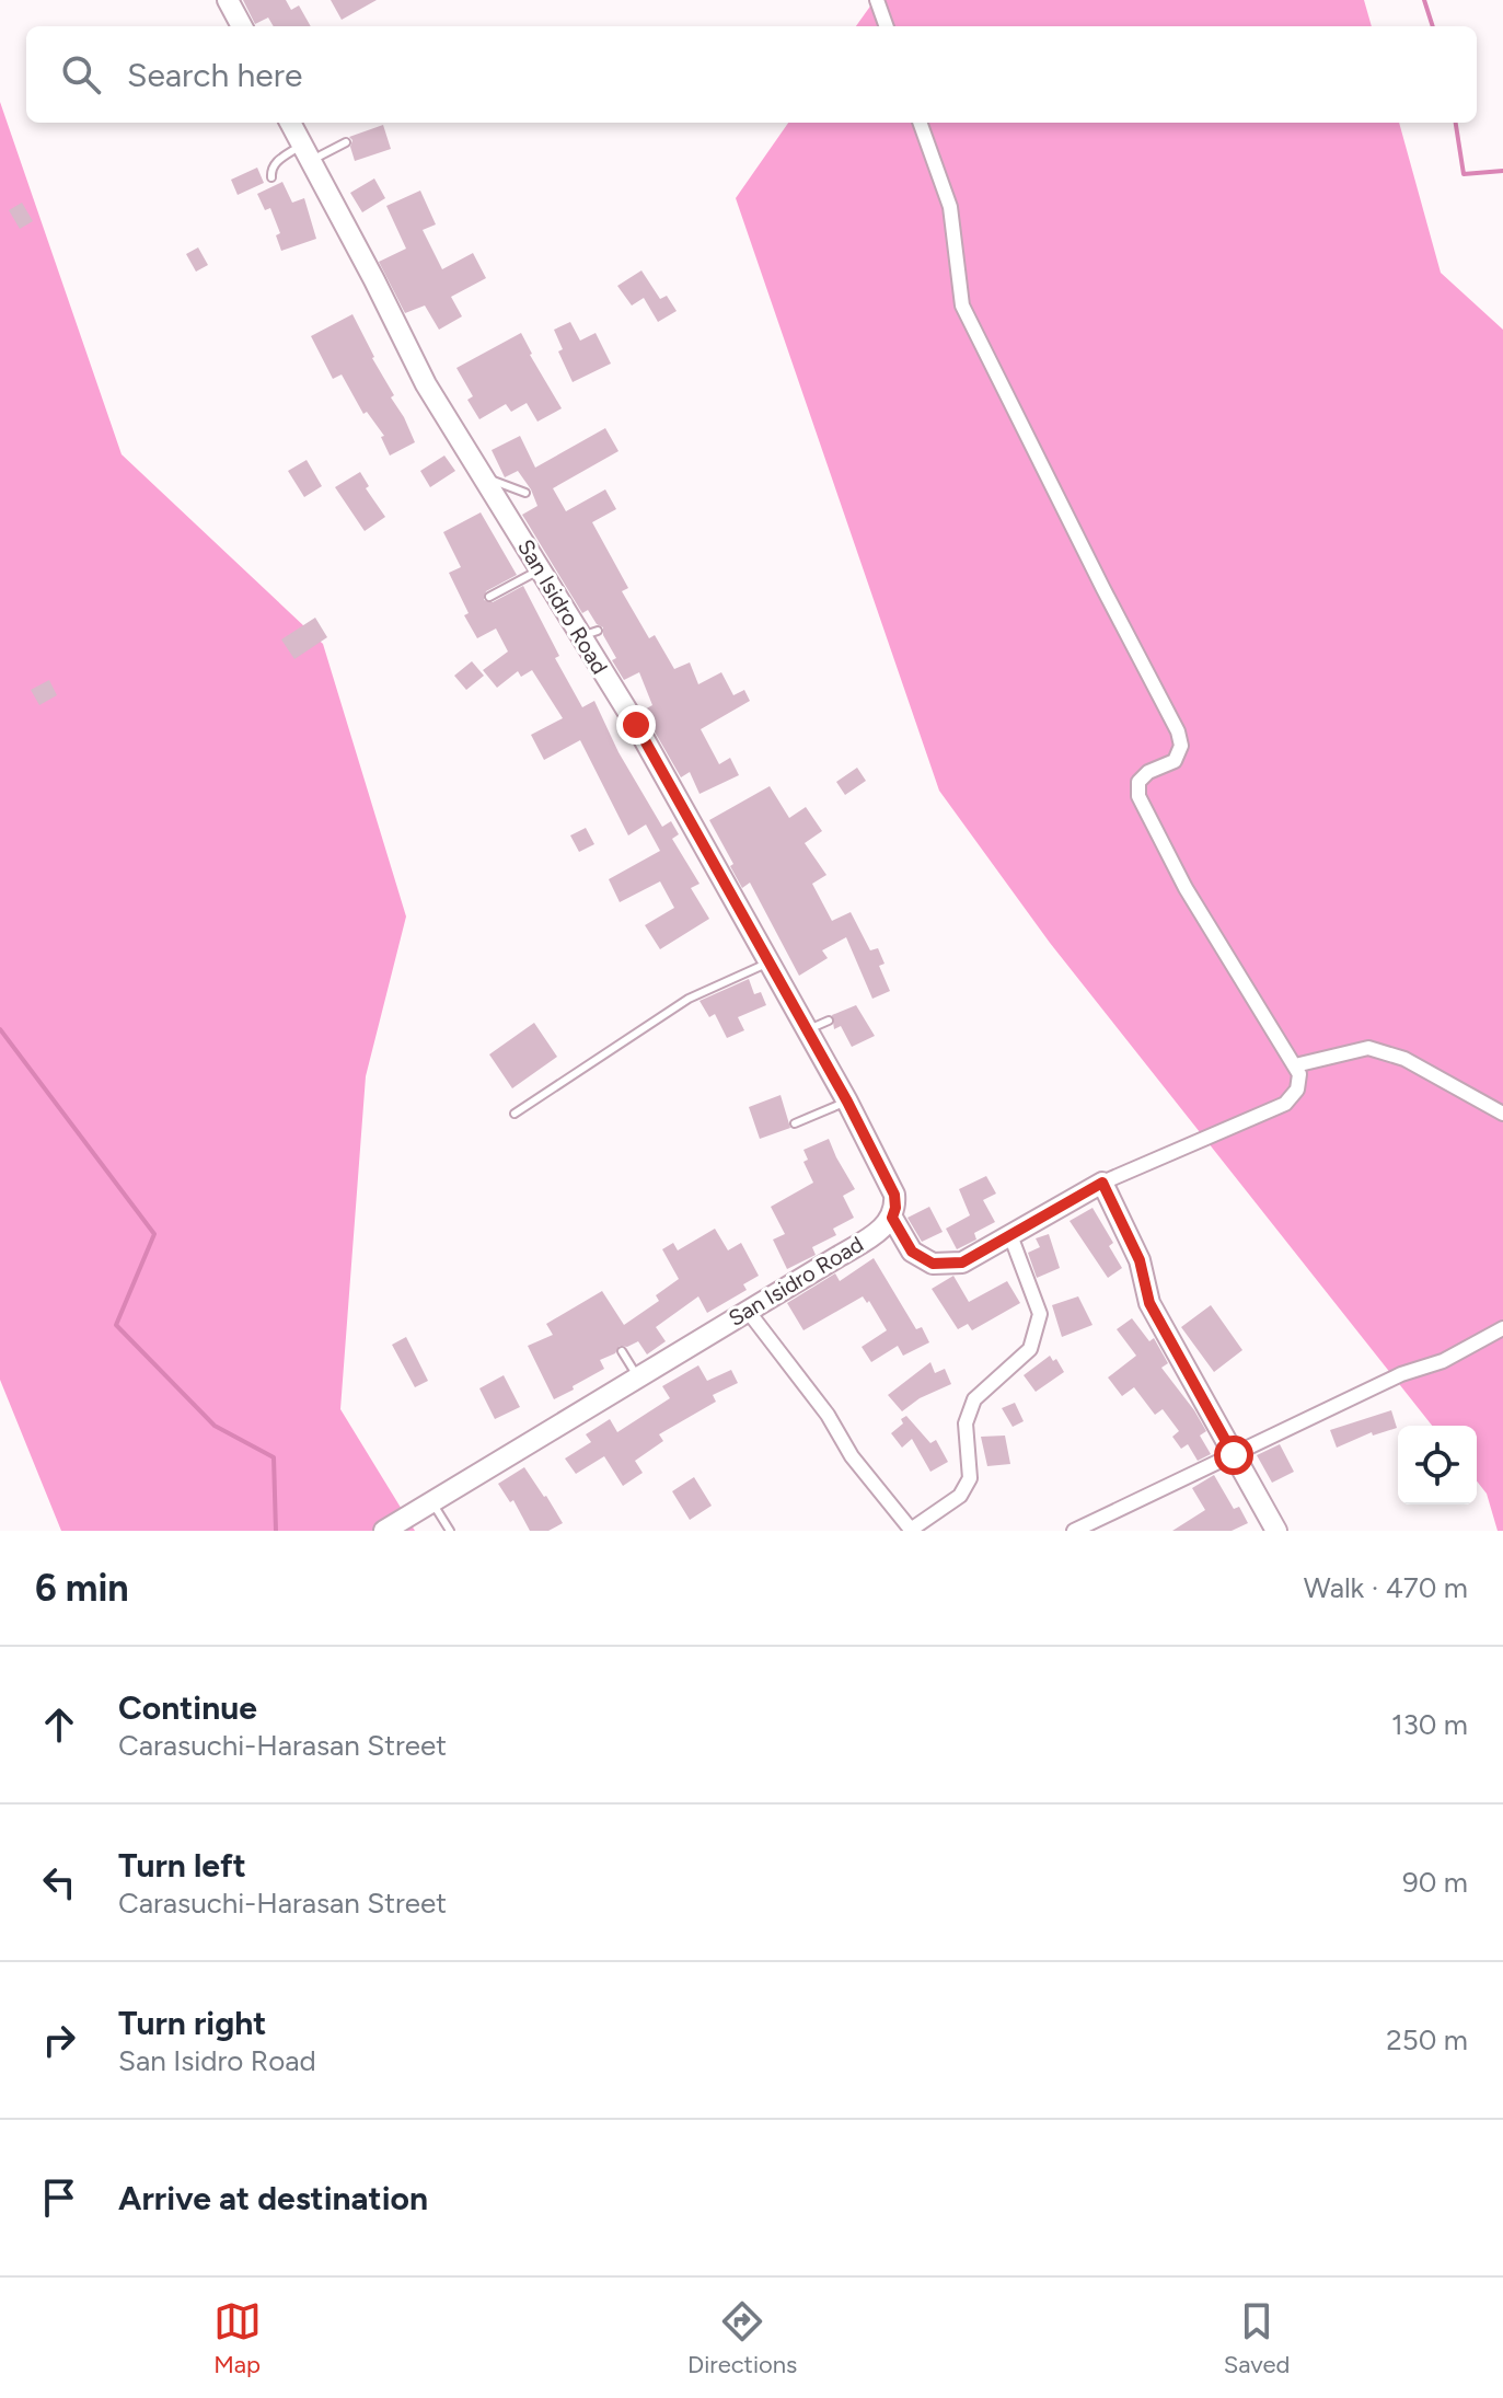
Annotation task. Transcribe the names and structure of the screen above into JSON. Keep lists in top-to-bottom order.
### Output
{
  "streets": {
    "street": ["San Isidro Road"]
  },
  "page": {
    "search": "Search here",
    "heading": ["6 min", "Walk · 470 m"],
    "list": [
      ["Continue", "Carasuchi-Harasan Street", "130 m"],
      ["Turn left", "Carasuchi-Harasan Street", "90 m"],
      ["Turn right", "San Isidro Road", "250 m"],
      "Arrive at destination"
    ],
    "nav": ["Map", "Directions", "Saved"]
  }
}
